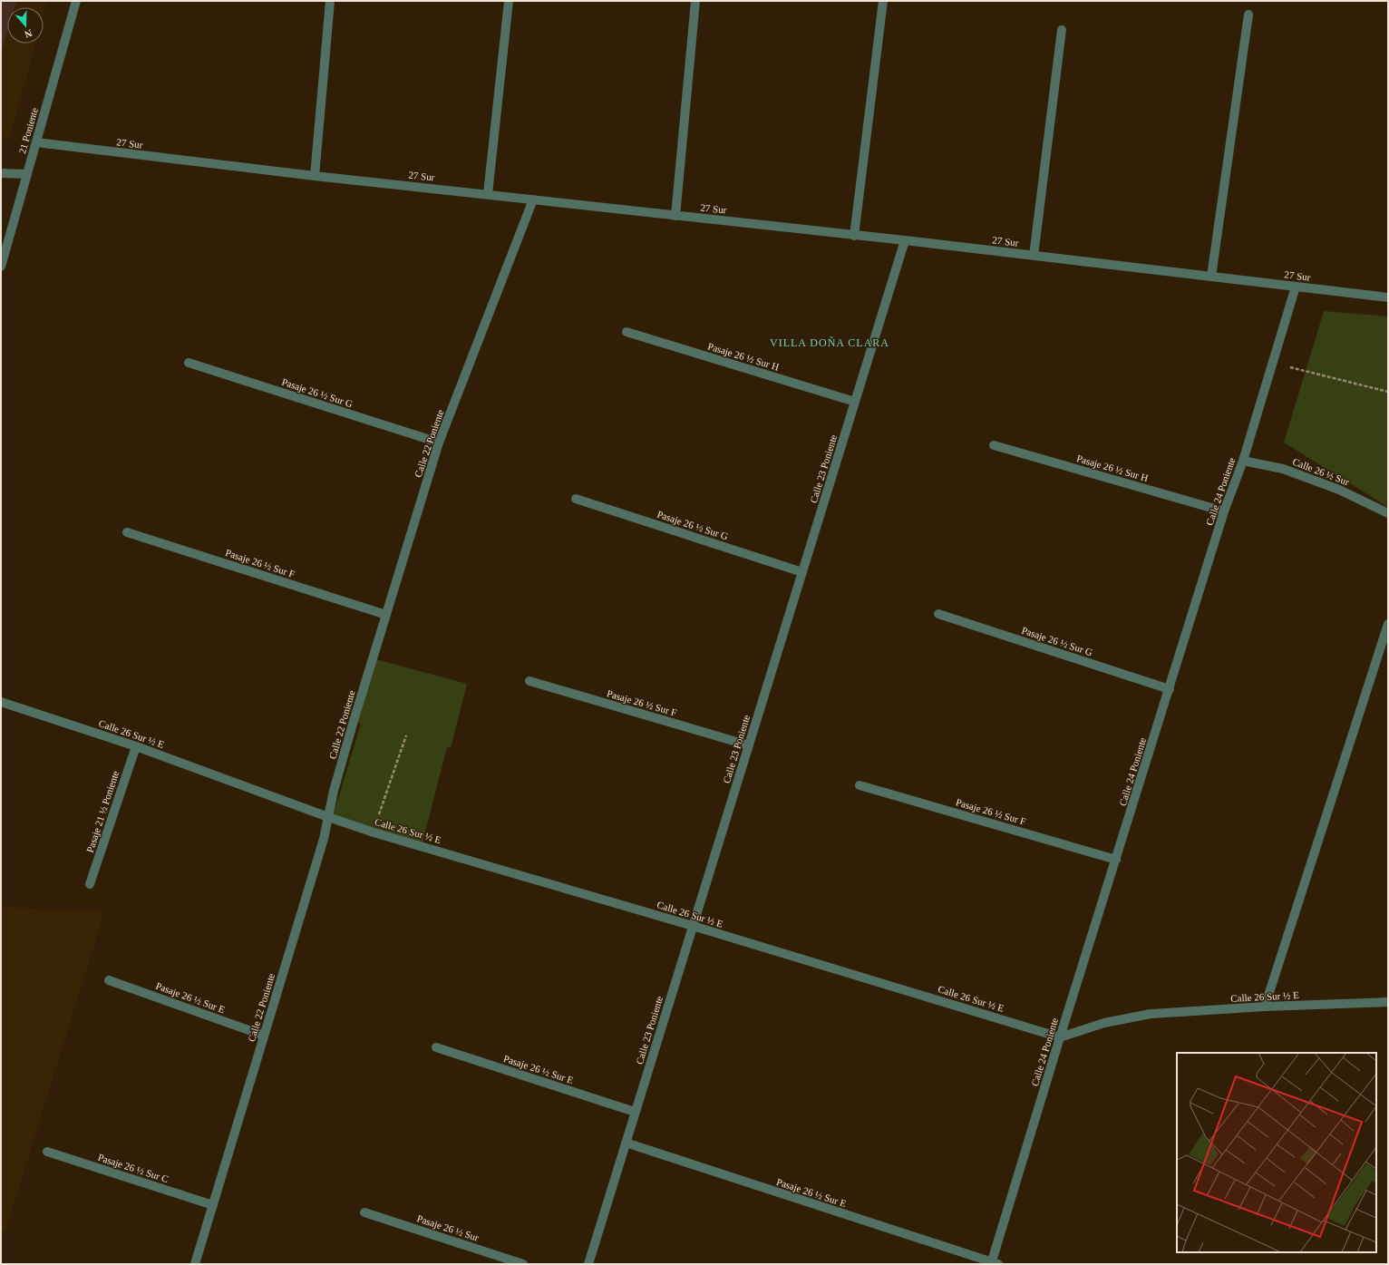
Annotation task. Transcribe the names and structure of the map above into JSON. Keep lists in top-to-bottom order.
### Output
{
  "streets": {
    "street": [
      "21 Poniente",
      "27 Sur",
      "Pasaje 26 ½ Sur H",
      "Pasaje 26 ½ Sur G",
      "Calle 22 Poniente",
      "Calle 23 Poniente",
      "Calle 26 ½ Sur",
      "Calle 24 Poniente",
      "Pasaje 26 ½ Sur F",
      "Calle 26 Sur ½ E",
      "Pasaje 21 ½ Poniente",
      "Pasaje 26 ½ Sur E",
      "Pasaje 26 ½ Sur C",
      "Pasaje 26 ½ Sur"
    ]
  },
  "crossings": [
    ["21 Poniente", "27 Sur"],
    ["27 Sur", "Calle 22 Poniente"],
    ["27 Sur", "Calle 23 Poniente"],
    ["27 Sur", "Calle 24 Poniente"],
    ["Pasaje 26 ½ Sur H", "Calle 23 Poniente"],
    ["Pasaje 26 ½ Sur H", "Calle 24 Poniente"],
    ["Pasaje 26 ½ Sur G", "Calle 22 Poniente"],
    ["Pasaje 26 ½ Sur G", "Calle 23 Poniente"],
    ["Pasaje 26 ½ Sur G", "Calle 24 Poniente"],
    ["Calle 22 Poniente", "Pasaje 26 ½ Sur F"],
    ["Calle 22 Poniente", "Calle 26 Sur ½ E"],
    ["Calle 22 Poniente", "Pasaje 26 ½ Sur E"],
    ["Calle 22 Poniente", "Pasaje 26 ½ Sur C"],
    ["Calle 23 Poniente", "Pasaje 26 ½ Sur F"],
    ["Calle 23 Poniente", "Calle 26 Sur ½ E"],
    ["Calle 23 Poniente", "Pasaje 26 ½ Sur E"],
    ["Calle 26 ½ Sur", "Calle 24 Poniente"],
    ["Calle 24 Poniente", "Pasaje 26 ½ Sur F"],
    ["Calle 24 Poniente", "Calle 26 Sur ½ E"],
    ["Calle 24 Poniente", "Pasaje 26 ½ Sur E"],
    ["Calle 26 Sur ½ E", "Pasaje 21 ½ Poniente"]
  ],
  "districts": ["VILLA DOÑA CLARA"],
  "north": "bottom"
}
